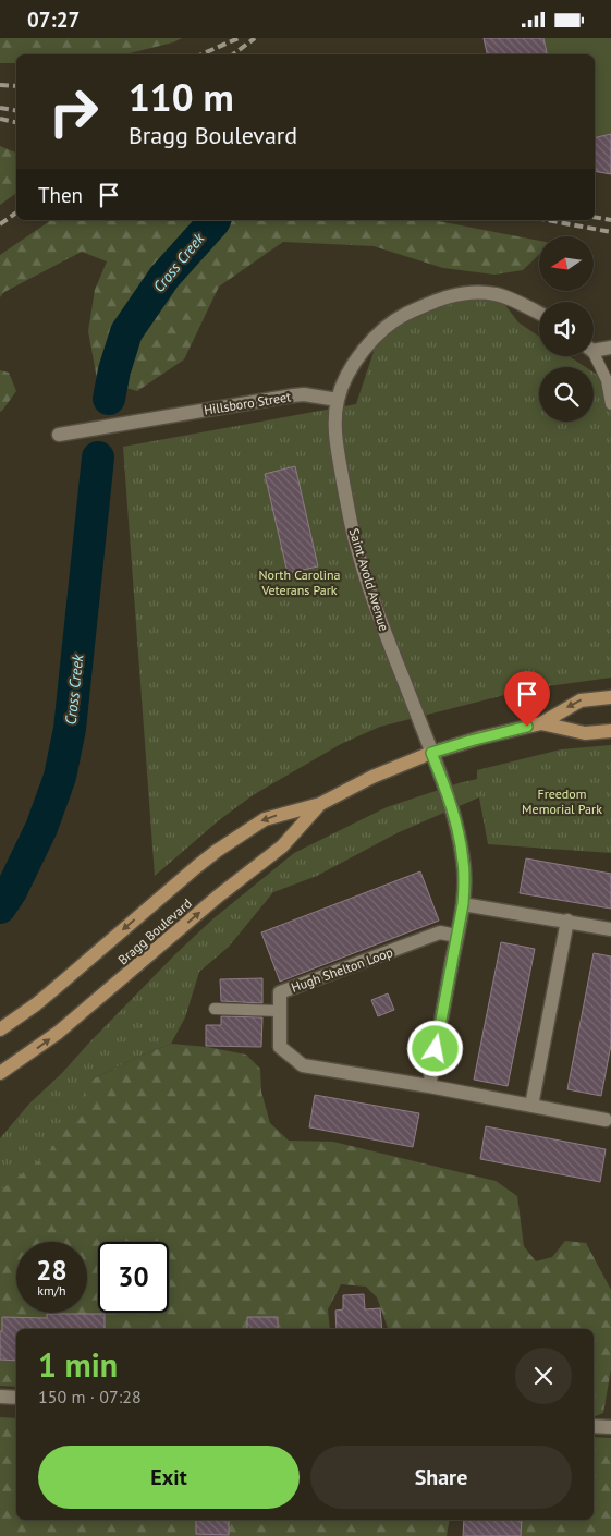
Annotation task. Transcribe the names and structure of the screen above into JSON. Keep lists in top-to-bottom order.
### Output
{
  "streets": {
    "main road": ["Bragg Boulevard"],
    "street": ["Hillsboro Street", "Saint Avold Avenue", "Hugh Shelton Loop"]
  },
  "crossings": [
    ["Hillsboro Street", "Saint Avold Avenue"],
    ["Saint Avold Avenue", "Bragg Boulevard"],
    ["Saint Avold Avenue", "Hugh Shelton Loop"]
  ],
  "water": ["Cross Creek"],
  "parks": ["North Carolina Veterans Park", "Freedom Memorial Park"],
  "north": "left",
  "page": {
    "status": "07:27",
    "turn": ["110 m", "Bragg Boulevard"],
    "then": "Then",
    "speed": "28 km/h",
    "limit": "30",
    "heading": ["1 min", "150 m · 07:28"],
    "buttons": ["Exit", "Share"]
  }
}
